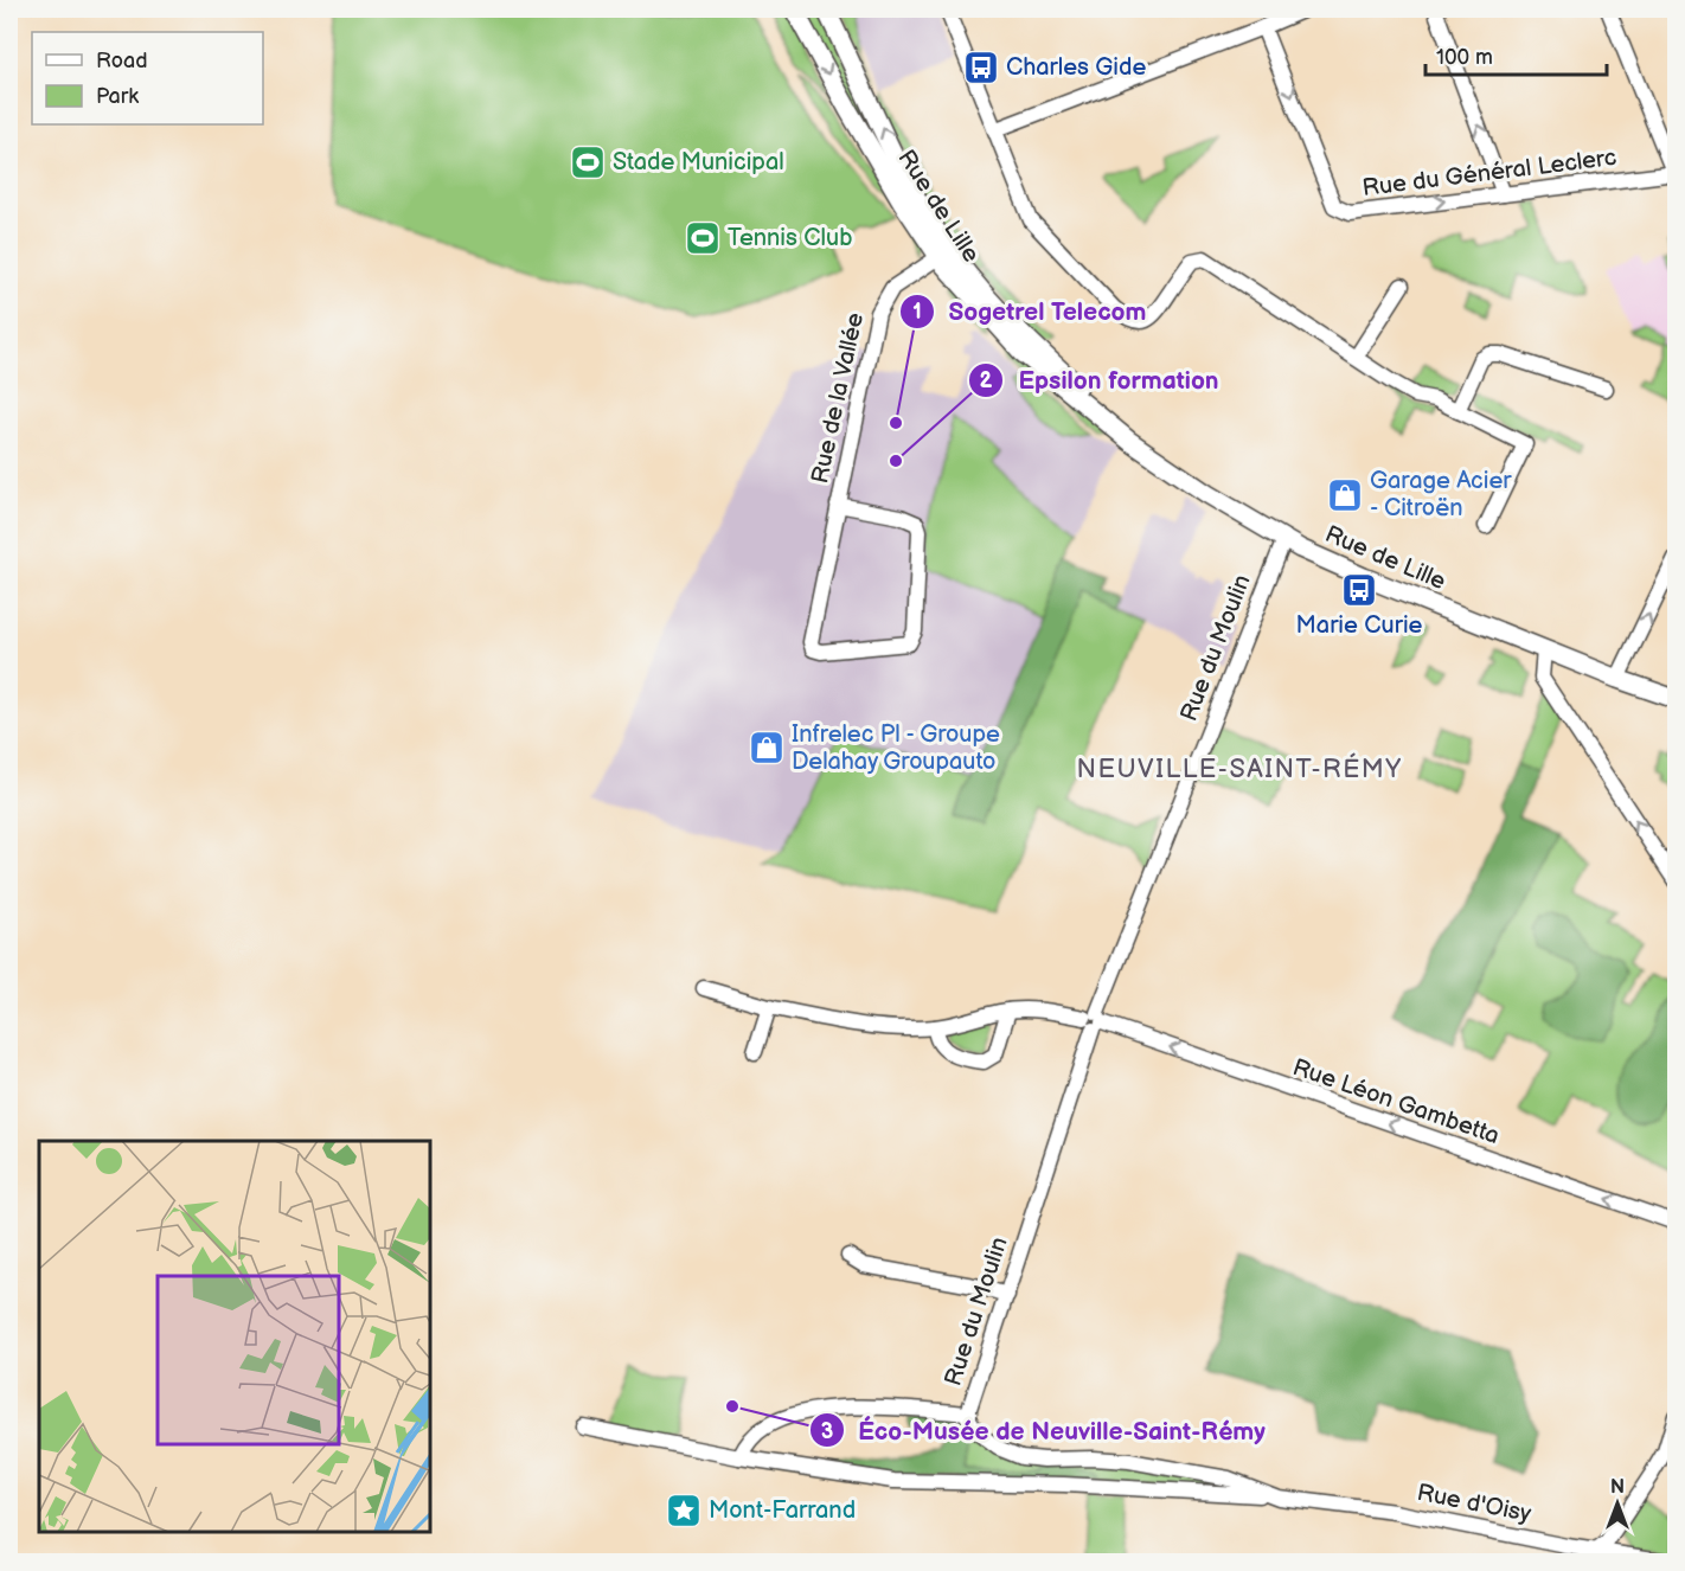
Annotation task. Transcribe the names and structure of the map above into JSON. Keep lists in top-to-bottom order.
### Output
{
  "streets": {
    "main road": ["Rue de Lille"],
    "street": [
      "Rue du Général Leclerc",
      "Rue de la Vallée",
      "Rue du Moulin",
      "Rue Léon Gambetta",
      "Rue d'Oisy"
    ]
  },
  "crossings": [
    ["Rue de Lille", "Rue de la Vallée"],
    ["Rue de Lille", "Rue du Moulin"],
    ["Rue du Moulin", "Rue Léon Gambetta"],
    ["Rue du Moulin", "Rue d'Oisy"]
  ],
  "one_way": ["Rue du Général Leclerc", "Rue Léon Gambetta"],
  "districts": ["NEUVILLE-SAINT-RÉMY"],
  "places": {
    "bus stop": ["Charles Gide", "Marie Curie"],
    "sports": ["Stade Municipal", "Tennis Club"],
    "other": ["Sogetrel Telecom", "Epsilon formation", "Éco-Musée de Neuville-Saint-Rémy"],
    "shop": ["Garage Acier - Citroën", "Infrelec Pl - Groupe Delahay Groupauto"],
    "place": ["Mont-Farrand"]
  },
  "legend": ["Road", "Park"],
  "scale_bar": "100 m",
  "north": "top"
}
